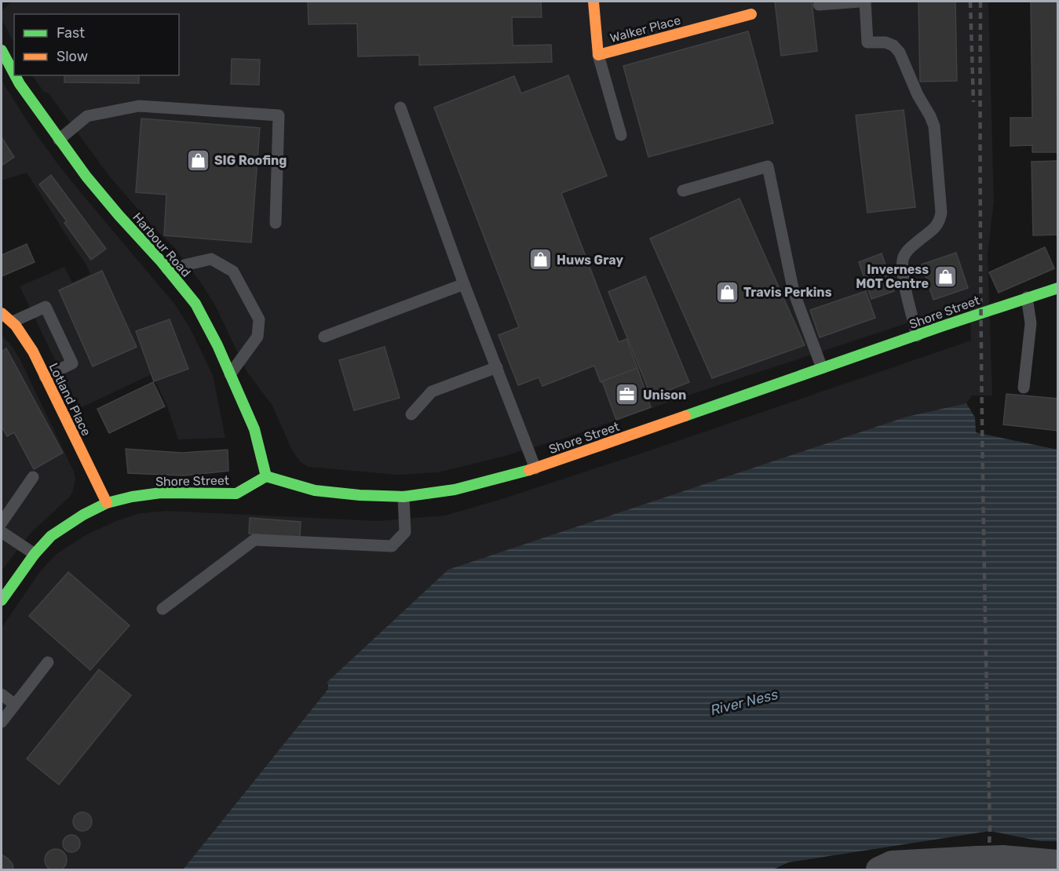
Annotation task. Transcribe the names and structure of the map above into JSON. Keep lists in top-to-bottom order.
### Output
{
  "streets": {
    "street": [
      "Walker Place",
      "Harbour Road",
      "Shore Street",
      "Lotland Place"
    ]
  },
  "crossings": [
    ["Harbour Road", "Shore Street"],
    ["Shore Street", "Lotland Place"]
  ],
  "water": ["River Ness"],
  "places": {
    "shop": [
      "SIG Roofing",
      "Huws Gray",
      "Inverness MOT Centre",
      "Travis Perkins"
    ],
    "office": ["Unison"]
  },
  "legend": ["Fast", "Slow"]
}
